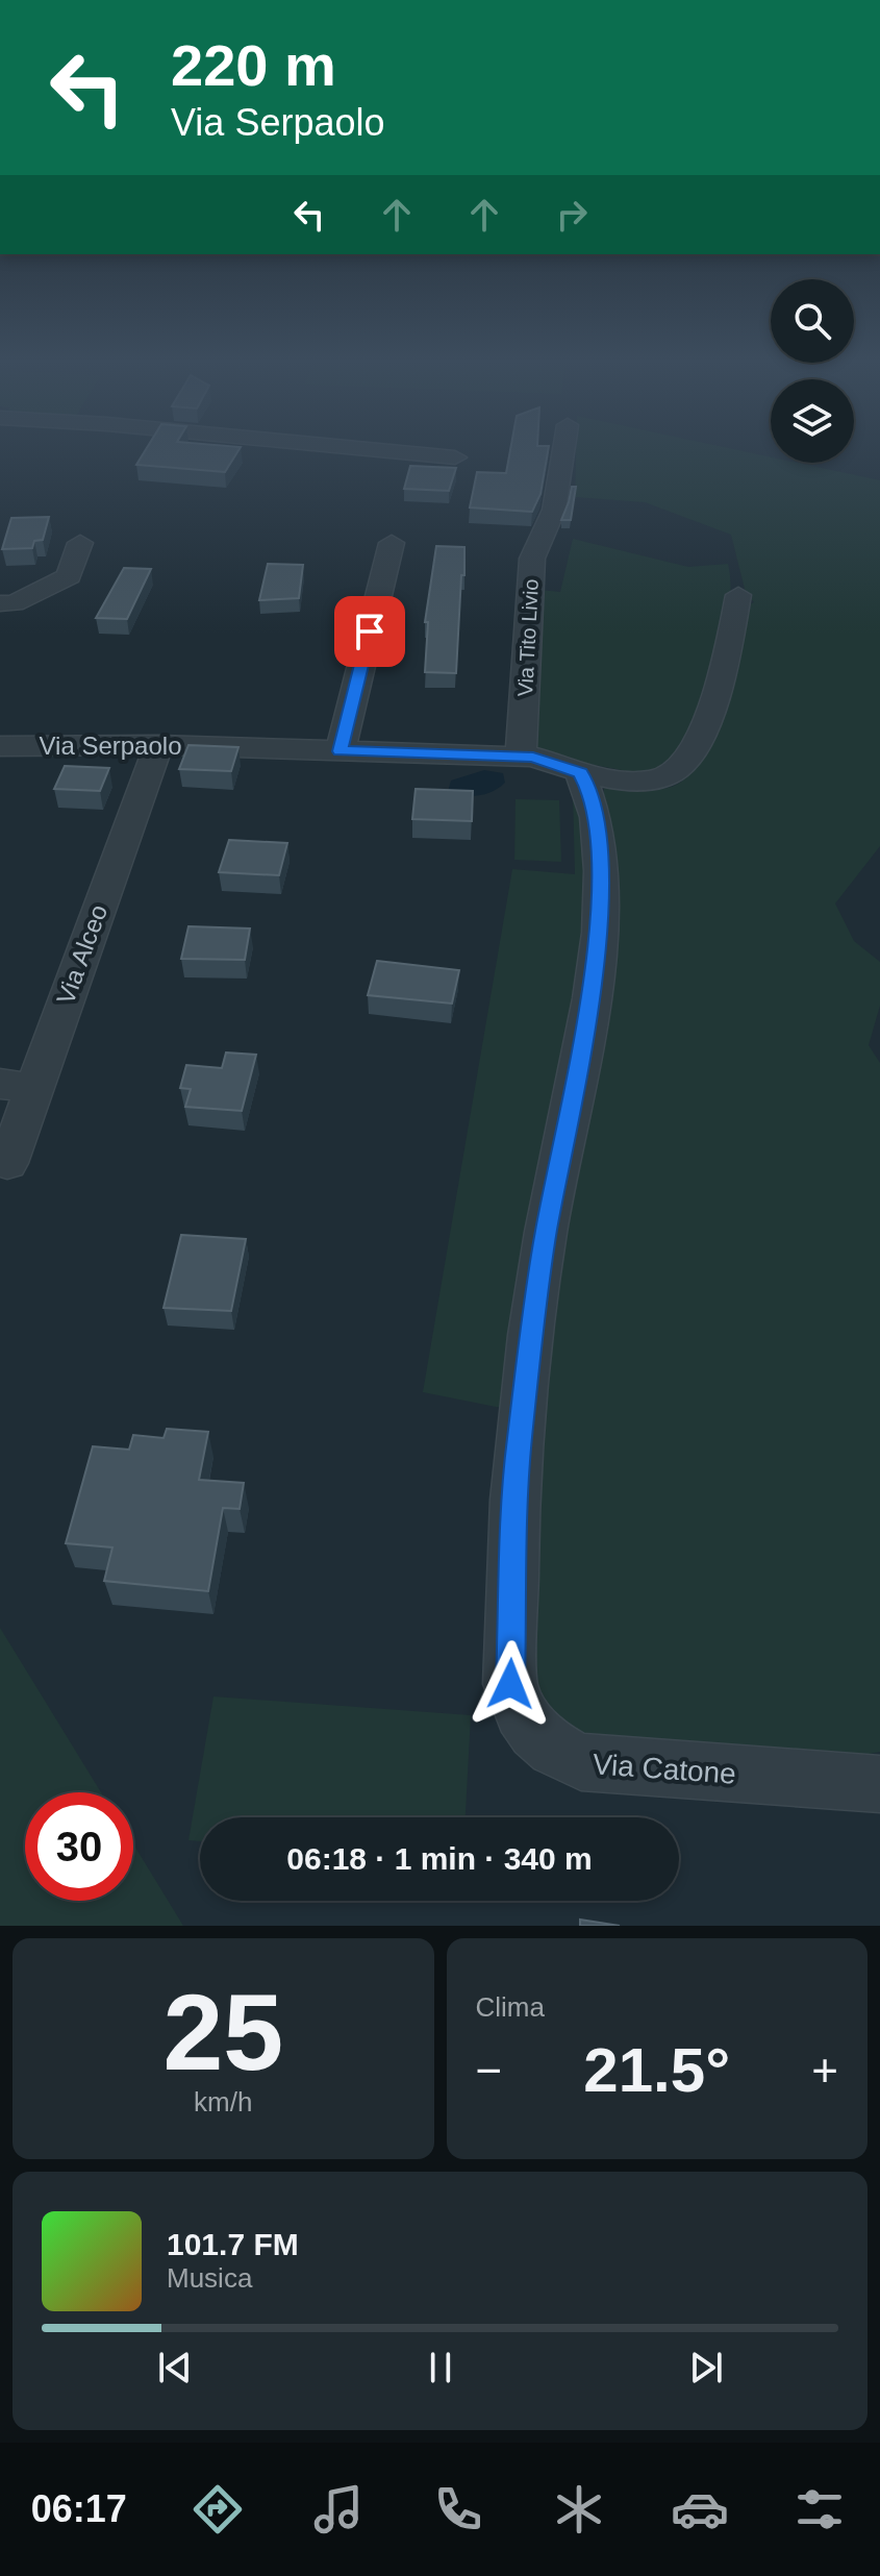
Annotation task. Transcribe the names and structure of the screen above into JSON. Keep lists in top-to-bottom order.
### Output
{
  "streets": {
    "street": [
      "Via Tito Livio",
      "Via Serpaolo",
      "Via Alceo",
      "Via Catone"
    ]
  },
  "crossings": [
    ["Via Tito Livio", "Via Serpaolo"],
    ["Via Serpaolo", "Via Alceo"],
    ["Via Serpaolo", "Via Catone"]
  ],
  "page": {
    "turn": ["220 m", "Via Serpaolo"],
    "limit": "30",
    "trip": "06:18 · 1 min · 340 m",
    "tile": [
      ["25", "km/h"],
      "Clima"
    ],
    "heat": ["−", "21.5°", "+"],
    "song": ["101.7 FM", "Musica"],
    "tabs": "06:17"
  }
}
